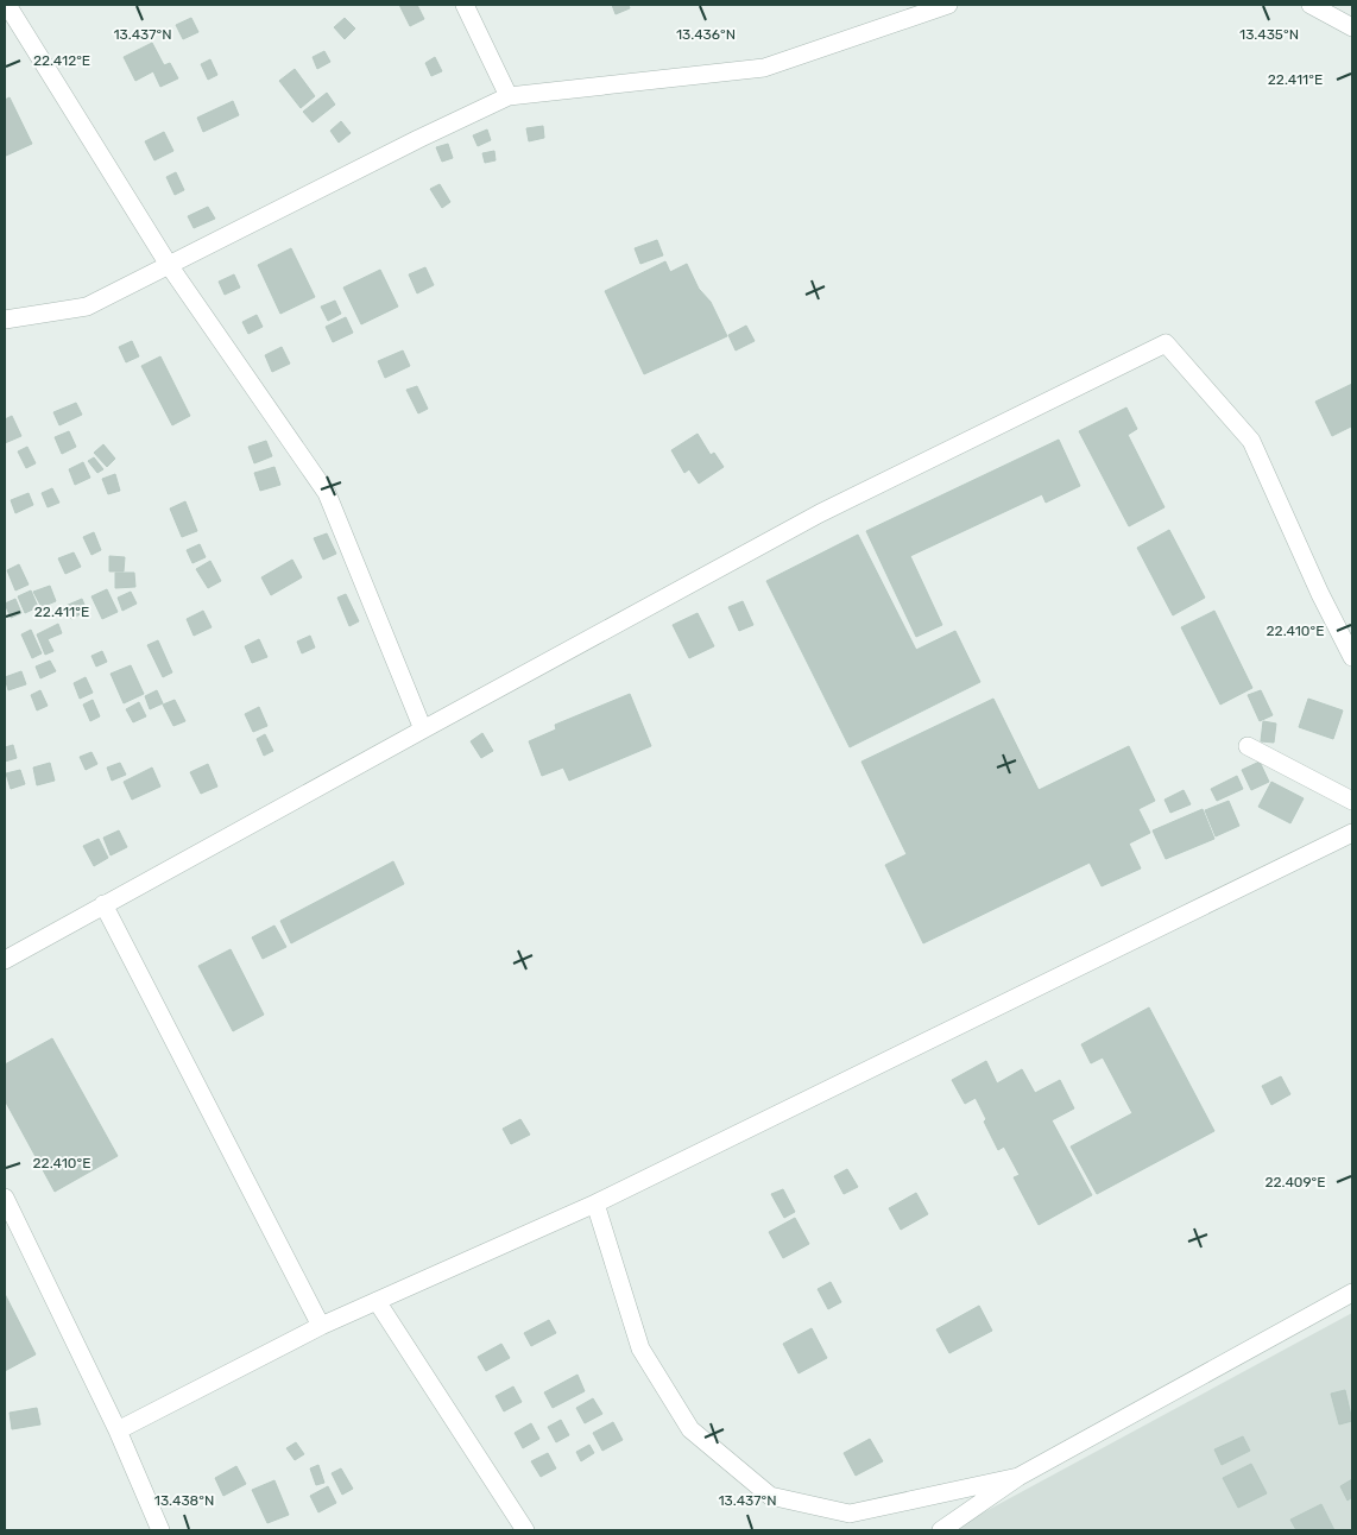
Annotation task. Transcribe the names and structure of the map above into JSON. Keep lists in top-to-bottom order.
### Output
{
  "coordinates": [
    "13.437°N",
    "13.436°N",
    "13.435°N",
    "22.412°E",
    "22.411°E",
    "22.410°E",
    "22.409°E",
    "13.438°N"
  ]
}
